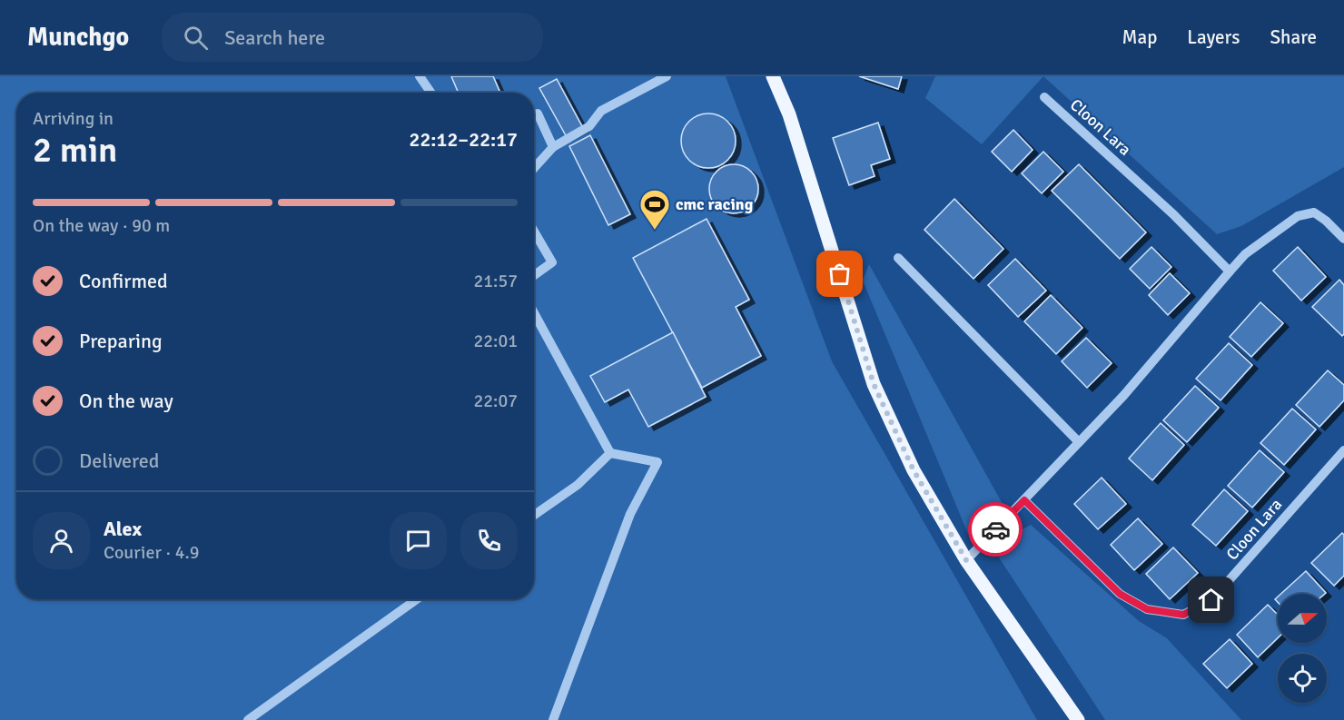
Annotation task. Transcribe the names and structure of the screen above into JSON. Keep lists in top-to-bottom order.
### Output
{
  "streets": {
    "street": ["Cloon Lara"]
  },
  "places": {
    "sports": ["cmc racing"]
  },
  "north": "right",
  "page": {
    "header": "Munchgo",
    "search": "Search here",
    "nav": ["Map", "Layers", "Share"],
    "heading": ["2 min", "Arriving in", "22:12–22:17"],
    "panel": ["Alex", "Courier · 4.9"],
    "bar": "On the way · 90 m",
    "list": [
      ["Confirmed", "21:57"],
      ["Preparing", "22:01"],
      ["On the way", "22:07"],
      "Delivered"
    ]
  }
}
